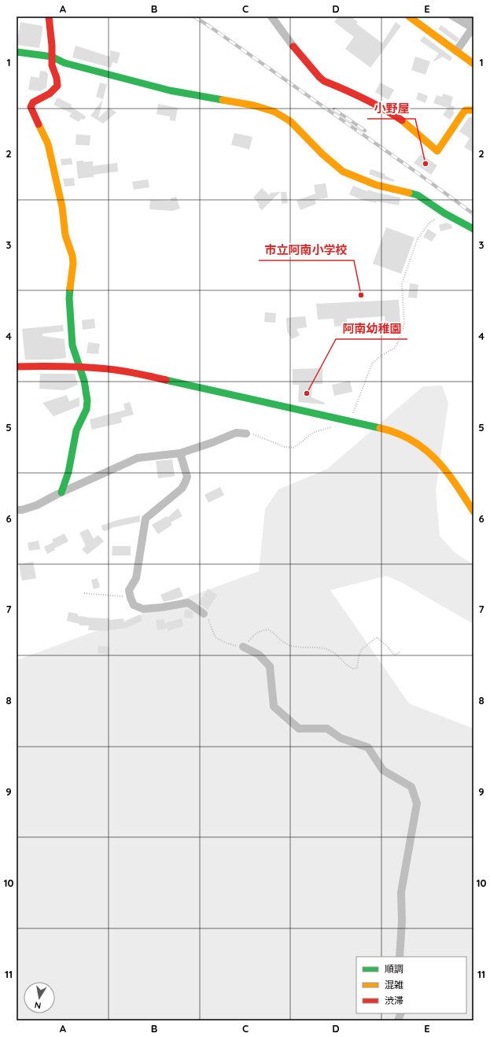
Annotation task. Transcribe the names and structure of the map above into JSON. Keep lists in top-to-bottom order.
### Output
{
  "places": ["小野屋", "市立阿南小学校", "阿南幼稚園"],
  "legend": ["順調", "混雑", "渋滞"],
  "north": "bottom",
  "grid": {
    "columns": [
      "A",
      "B",
      "C",
      "D",
      "E"
    ],
    "rows": [
      "1",
      "2",
      "3",
      "4",
      "5",
      "6",
      "7",
      "8",
      "9",
      "10",
      "11"
    ]
  }
}
